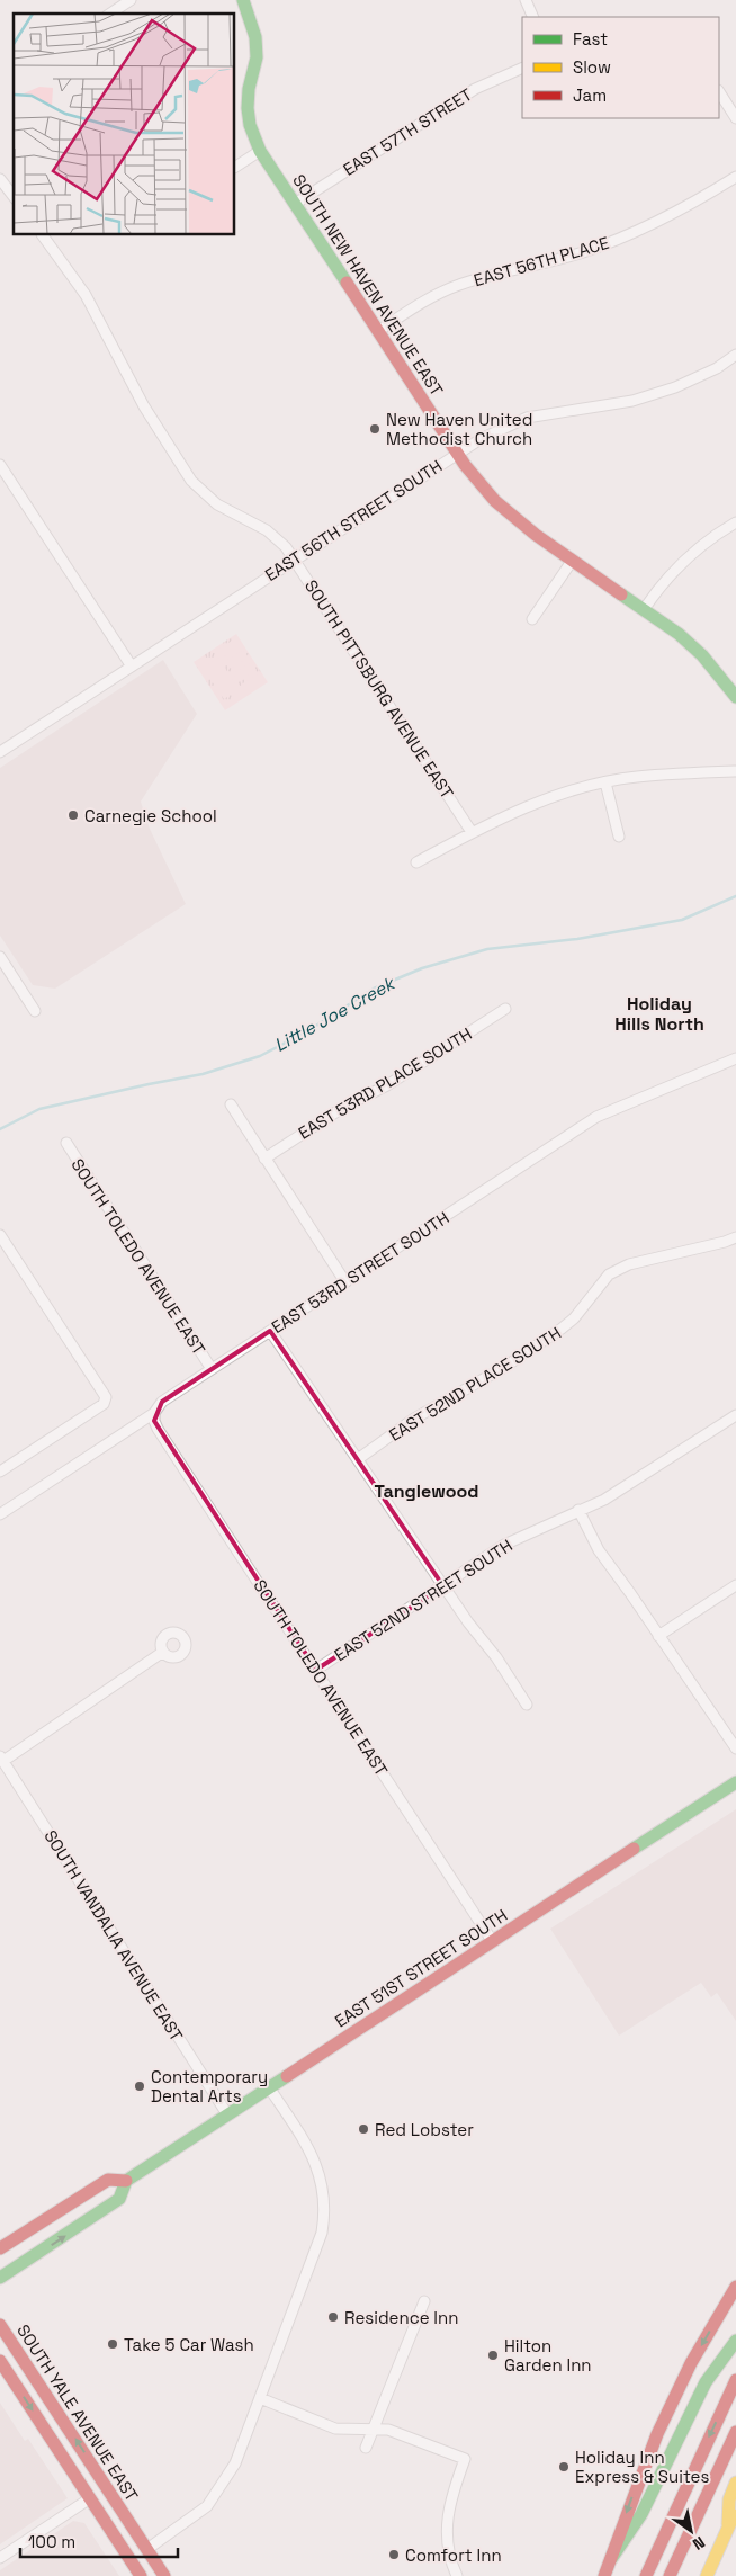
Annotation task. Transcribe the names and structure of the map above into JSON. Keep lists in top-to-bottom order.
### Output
{
  "streets": {
    "main road": ["SOUTH NEW HAVEN AVENUE EAST", "EAST 51ST STREET SOUTH", "SOUTH YALE AVENUE EAST"],
    "street": [
      "EAST 57TH STREET",
      "EAST 56TH PLACE",
      "EAST 56TH STREET SOUTH",
      "SOUTH PITTSBURG AVENUE EAST",
      "EAST 53RD PLACE SOUTH",
      "SOUTH TOLEDO AVENUE EAST",
      "EAST 53RD STREET SOUTH",
      "EAST 52ND PLACE SOUTH",
      "EAST 52ND STREET SOUTH",
      "SOUTH VANDALIA AVENUE EAST"
    ]
  },
  "crossings": [
    ["EAST 57TH STREET", "SOUTH NEW HAVEN AVENUE EAST"],
    ["EAST 56TH PLACE", "SOUTH NEW HAVEN AVENUE EAST"],
    ["SOUTH NEW HAVEN AVENUE EAST", "EAST 56TH STREET SOUTH"],
    ["EAST 56TH STREET SOUTH", "SOUTH PITTSBURG AVENUE EAST"],
    ["SOUTH TOLEDO AVENUE EAST", "EAST 53RD STREET SOUTH"],
    ["SOUTH TOLEDO AVENUE EAST", "EAST 52ND STREET SOUTH"],
    ["SOUTH TOLEDO AVENUE EAST", "EAST 51ST STREET SOUTH"],
    ["SOUTH VANDALIA AVENUE EAST", "EAST 51ST STREET SOUTH"]
  ],
  "districts": ["Holiday Hills North", "Tanglewood"],
  "water": ["Little Joe Creek"],
  "places": [
    "New Haven United Methodist Church",
    "Carnegie School",
    "Contemporary Dental Arts",
    "Red Lobster",
    "Residence Inn",
    "Take 5 Car Wash",
    "Hilton Garden Inn",
    "Holiday Inn Express & Suites",
    "Comfort Inn"
  ],
  "legend": ["Fast", "Slow", "Jam"],
  "scale_bar": "100 m",
  "north": "bottom right"
}
